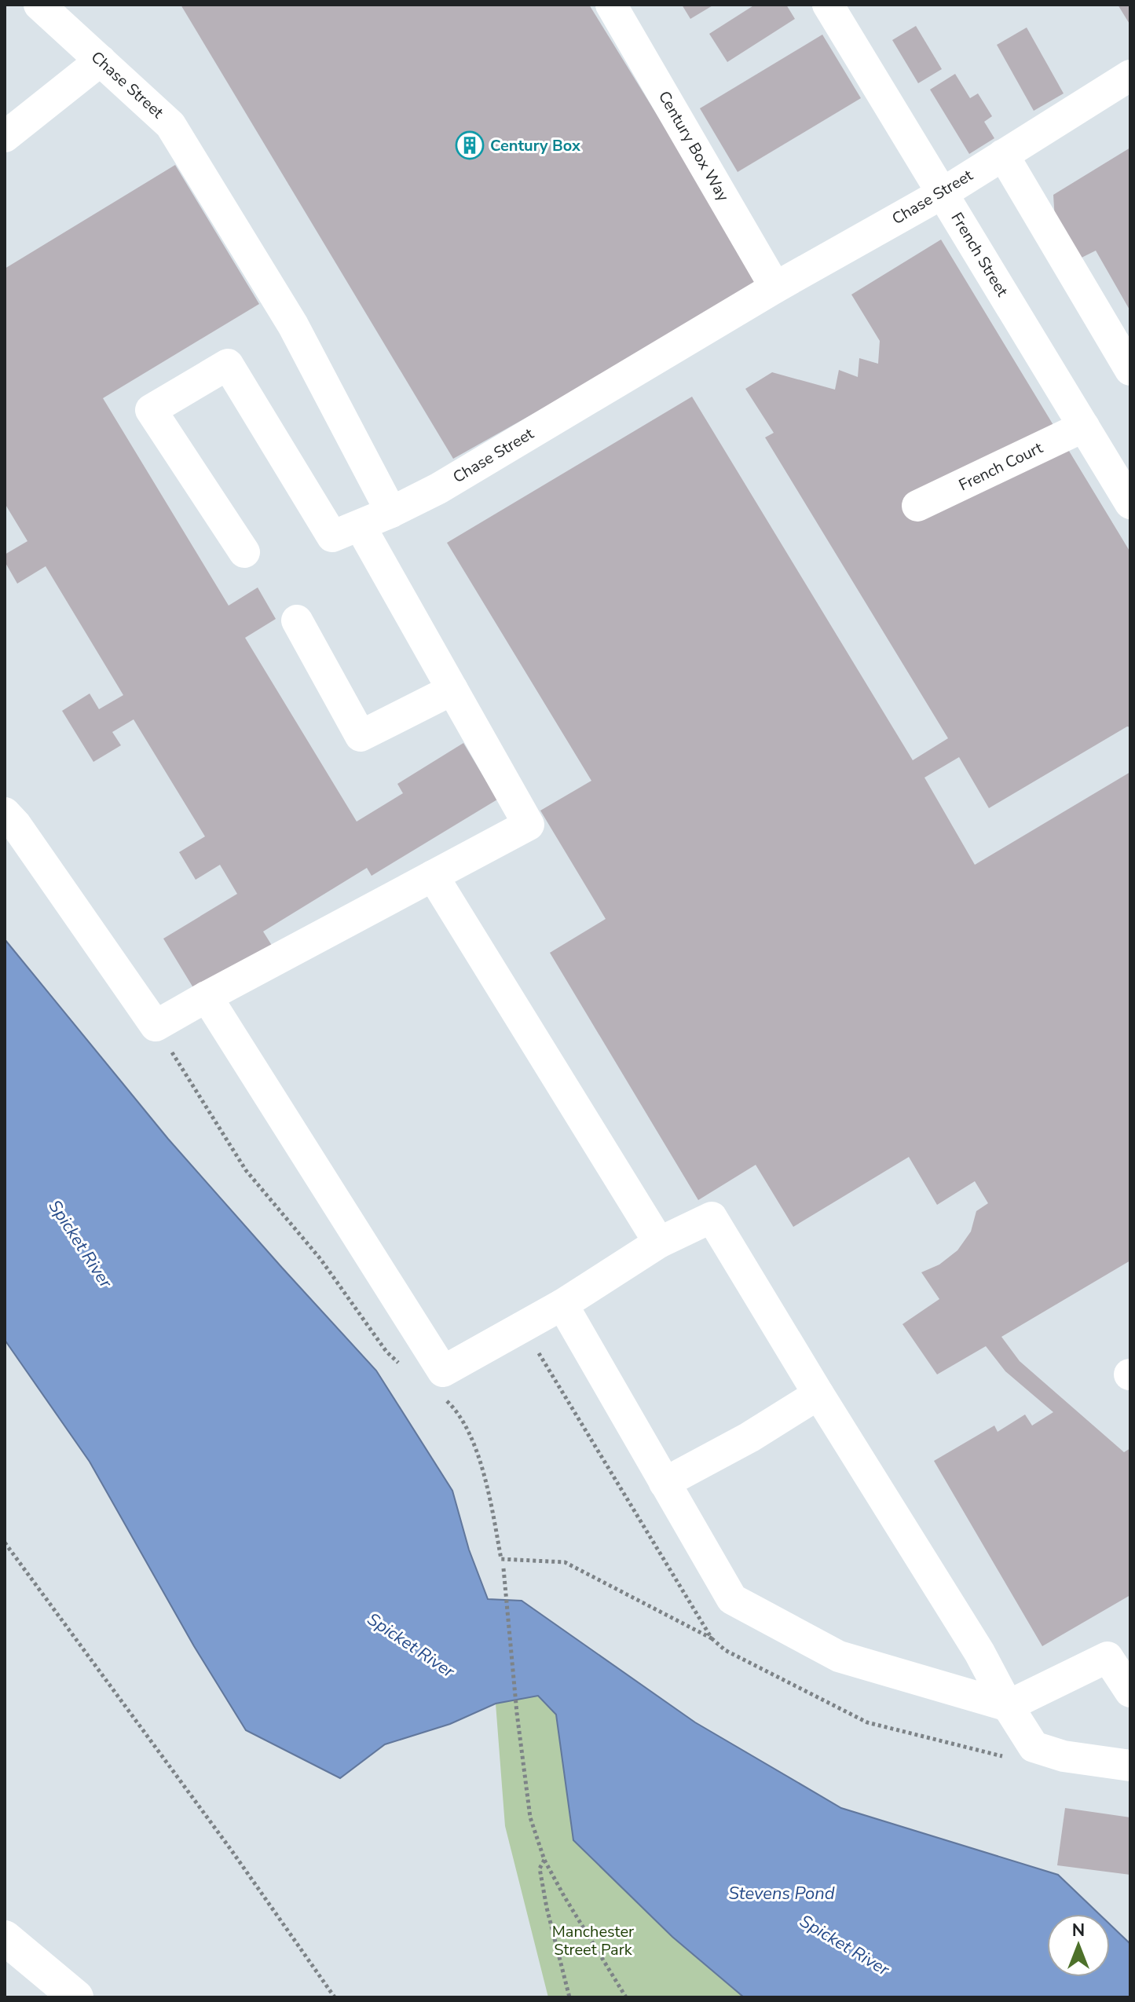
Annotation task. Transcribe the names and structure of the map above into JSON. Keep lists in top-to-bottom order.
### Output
{
  "streets": {
    "street": [
      "Chase Street",
      "Century Box Way",
      "French Street",
      "French Court"
    ]
  },
  "crossings": [
    ["Chase Street", "Century Box Way"],
    ["Chase Street", "French Street"],
    ["French Street", "French Court"]
  ],
  "water": ["Spicket River", "Stevens Pond"],
  "parks": ["Manchester Street Park"],
  "places": {
    "building": ["Century Box"]
  },
  "north": "top"
}
